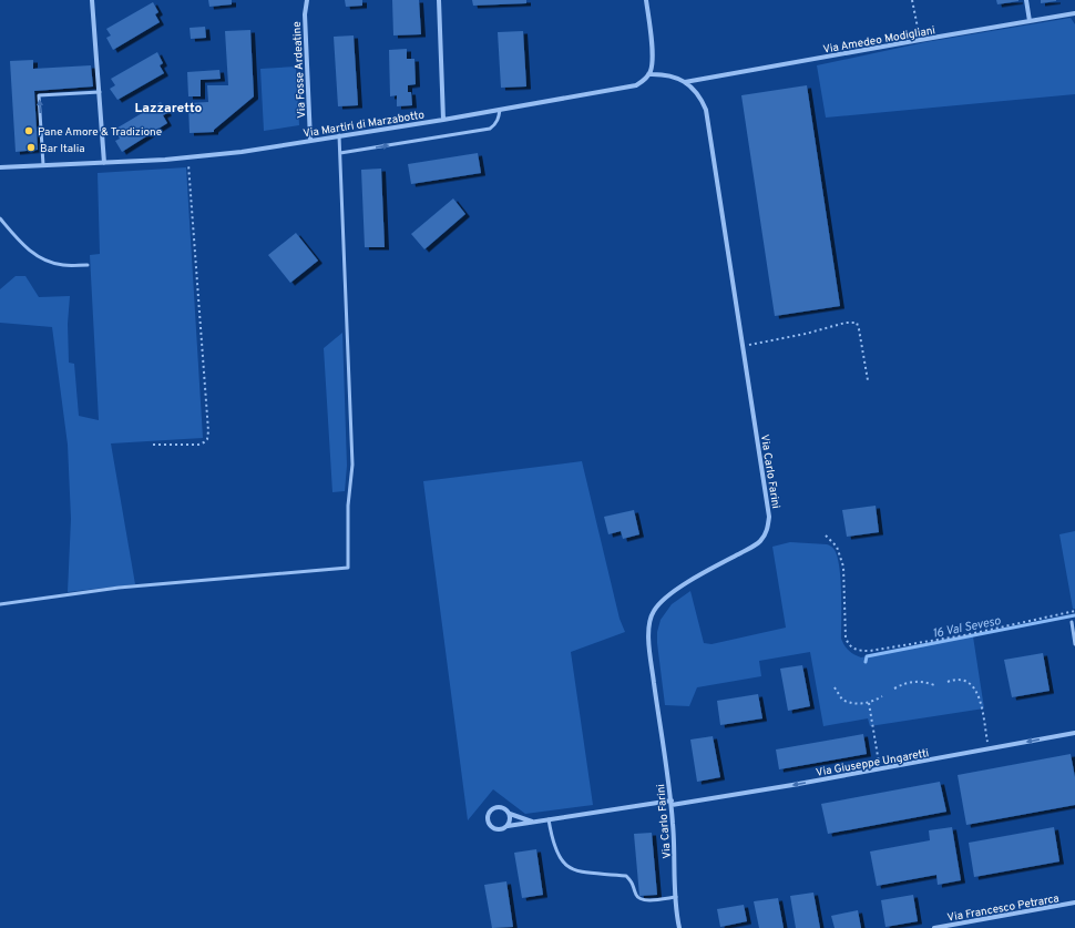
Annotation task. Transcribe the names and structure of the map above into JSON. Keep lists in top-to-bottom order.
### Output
{
  "streets": {
    "street": [
      "Via Amedeo Modigliani",
      "Via Fosse Ardeatine",
      "Via Martiri di Marzabotto",
      "Via Carlo Farini",
      "Via Giuseppe Ungaretti",
      "Via Francesco Petrarca"
    ]
  },
  "crossings": [
    ["Via Amedeo Modigliani", "Via Carlo Farini"],
    ["Via Fosse Ardeatine", "Via Martiri di Marzabotto"],
    ["Via Martiri di Marzabotto", "Via Carlo Farini"],
    ["Via Carlo Farini", "Via Giuseppe Ungaretti"]
  ],
  "one_way": ["Via Giuseppe Ungaretti"],
  "districts": ["Lazzaretto"],
  "water": ["16 Val Seveso"],
  "places": ["Pane Amore & Tradizione", "Bar Italia"]
}
